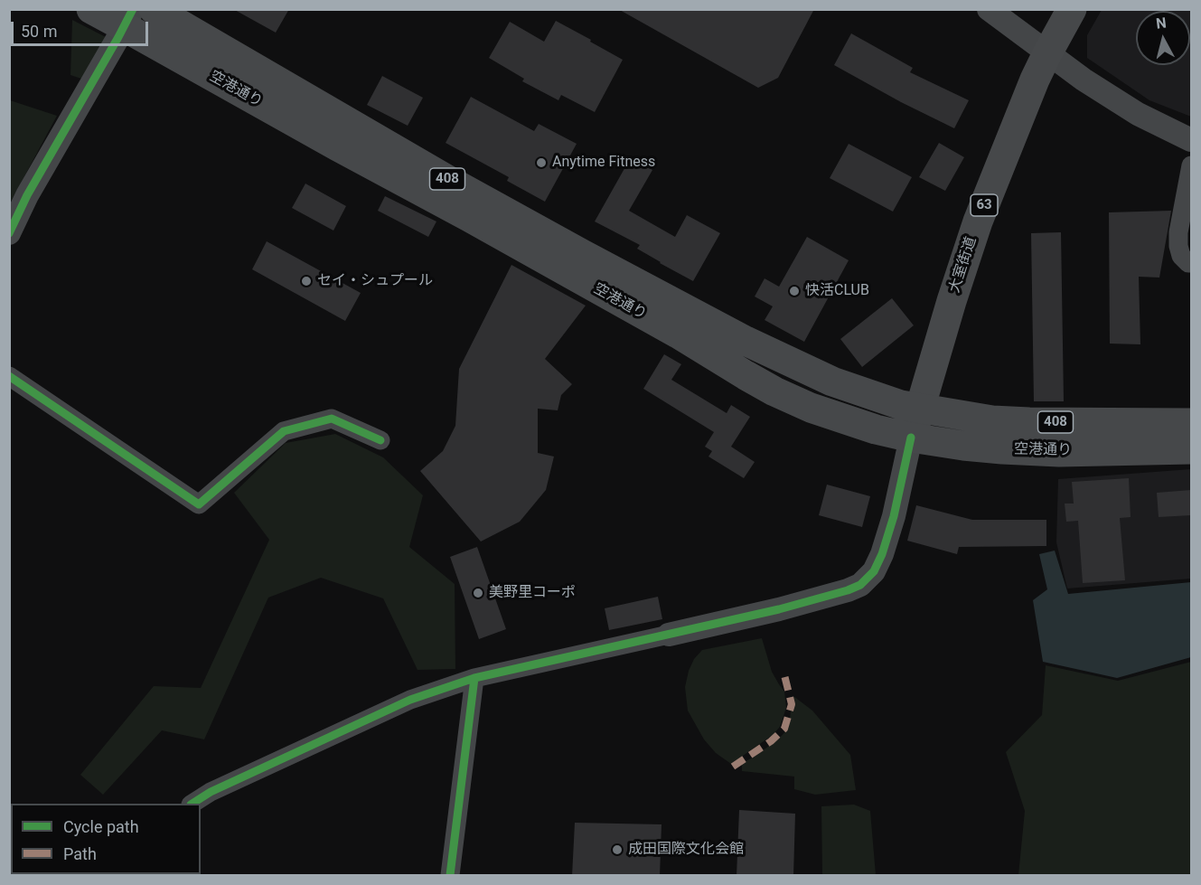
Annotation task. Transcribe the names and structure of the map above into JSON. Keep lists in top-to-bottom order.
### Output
{
  "streets": {
    "main road": [
      "空港通り",
      "408",
      "63",
      "大室街道"
    ]
  },
  "crossings": [
    ["空港通り", "大室街道"]
  ],
  "places": [
    "Anytime Fitness",
    "セイ・シュプール",
    "快活CLUB",
    "美野里コーポ",
    "成田国際文化会館"
  ],
  "legend": ["Cycle path", "Path"],
  "scale_bar": "50 m",
  "north": "top"
}
